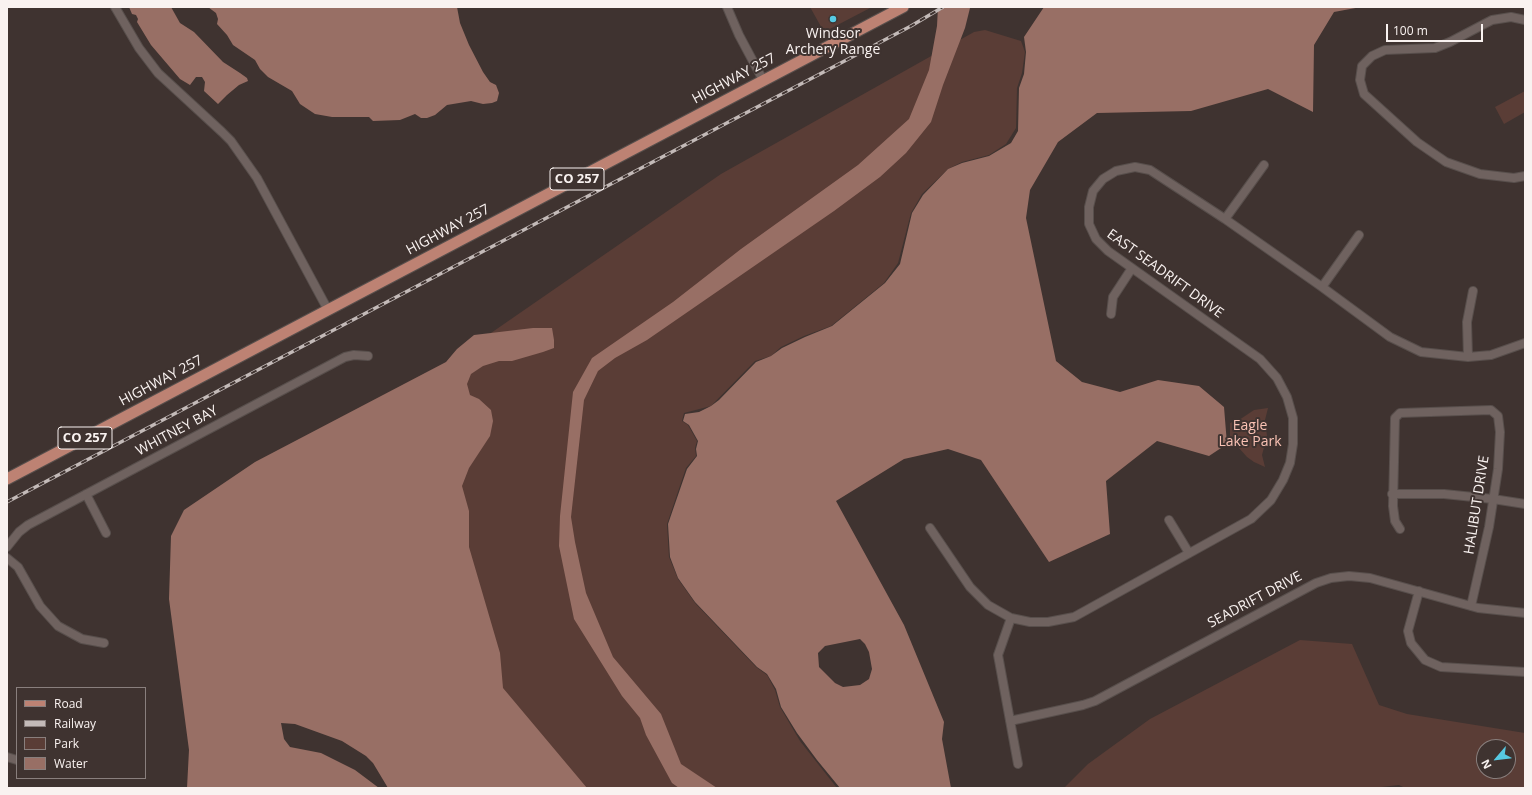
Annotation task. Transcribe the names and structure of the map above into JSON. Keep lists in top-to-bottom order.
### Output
{
  "streets": {
    "main road": ["HIGHWAY 257", "CO 257"],
    "street": [
      "EAST SEADRIFT DRIVE",
      "WHITNEY BAY",
      "HALIBUT DRIVE",
      "SEADRIFT DRIVE"
    ]
  },
  "crossings": [
    ["HALIBUT DRIVE", "SEADRIFT DRIVE"]
  ],
  "parks": ["Eagle Lake Park"],
  "places": ["Windsor Archery Range"],
  "legend": [
    "Road",
    "Railway",
    "Park",
    "Water"
  ],
  "scale_bar": "100 m",
  "north": "bottom left"
}
